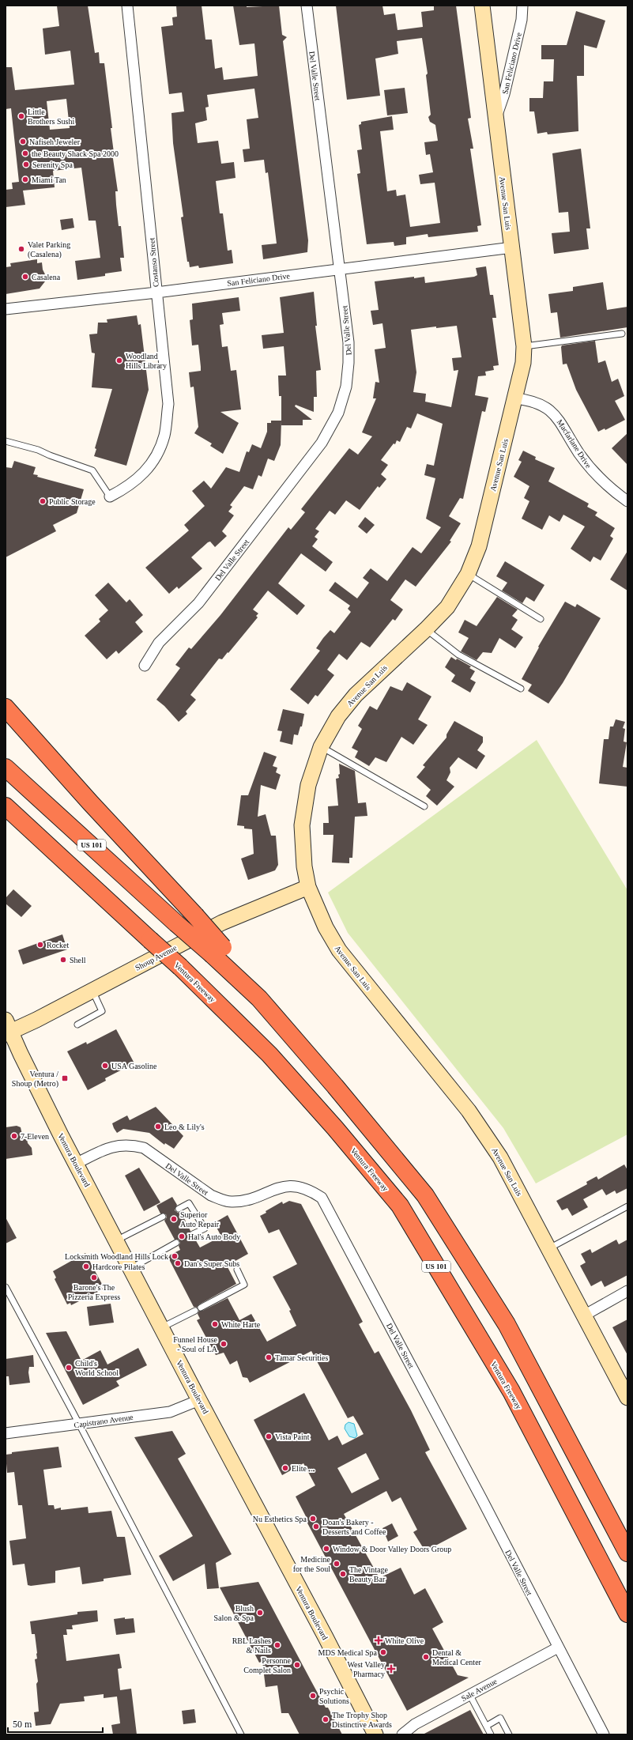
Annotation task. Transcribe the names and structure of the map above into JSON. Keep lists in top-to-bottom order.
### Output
{
  "streets": {
    "highway": ["US 101", "Ventura Freeway"],
    "street": [
      "San Feliciano Drive",
      "Del Valle Street",
      "Avenue San Luis",
      "Costanso Street",
      "Macfarlane Drive",
      "Shoup Avenue",
      "Ventura Boulevard",
      "Capistrano Avenue",
      "Sale Avenue"
    ]
  },
  "crossings": [
    ["San Feliciano Drive", "Del Valle Street"],
    ["San Feliciano Drive", "Avenue San Luis"],
    ["San Feliciano Drive", "Costanso Street"],
    ["Del Valle Street", "Ventura Boulevard"],
    ["Del Valle Street", "Sale Avenue"],
    ["Avenue San Luis", "Macfarlane Drive"],
    ["Avenue San Luis", "Shoup Avenue"],
    ["Shoup Avenue", "Ventura Boulevard"],
    ["Ventura Boulevard", "Capistrano Avenue"]
  ],
  "places": {
    "other": [
      "Little Brothers Sushi",
      "Nafiseh Jeweler",
      "the Beauty Shack Spa 2000",
      "Serenity Spa",
      "Miami Tan",
      "Valet Parking (Casalena)",
      "Casalena",
      "Woodland Hills Library",
      "Public Storage",
      "Rocket",
      "Shell",
      "USA Gasoline",
      "Leo & Lily's",
      "7-Eleven",
      "Superior Auto Repair",
      "Hal's Auto Body",
      "Locksmith Woodland Hills Lock",
      "Dan's Super Subs",
      "Hardcore Pilates",
      "Barone's The Pizzeria Express",
      "White Harte",
      "Funnel House - Soul of LA",
      "Tamar Securities",
      "Child's World School",
      "Vista Paint",
      "Elite ...",
      "Nu Esthetics Spa",
      "Doan's Bakery - Desserts and Coffee",
      "Window & Door Valley Doors Group",
      "Medicine for the Soul",
      "The Vintage Beauty Bar",
      "Blush Salon & Spa",
      "RBL Lashes & Nails",
      "MDS Medical Spa",
      "Dental & Medical Center",
      "Personne Complet Salon",
      "Psychic Solutions",
      "The Trophy Shop Distinctive Awards"
    ],
    "transit": ["Ventura / Shoup (Metro)"],
    "health": ["White Olive", "West Valley Pharmacy"]
  },
  "scale_bar": "50 m"
}
